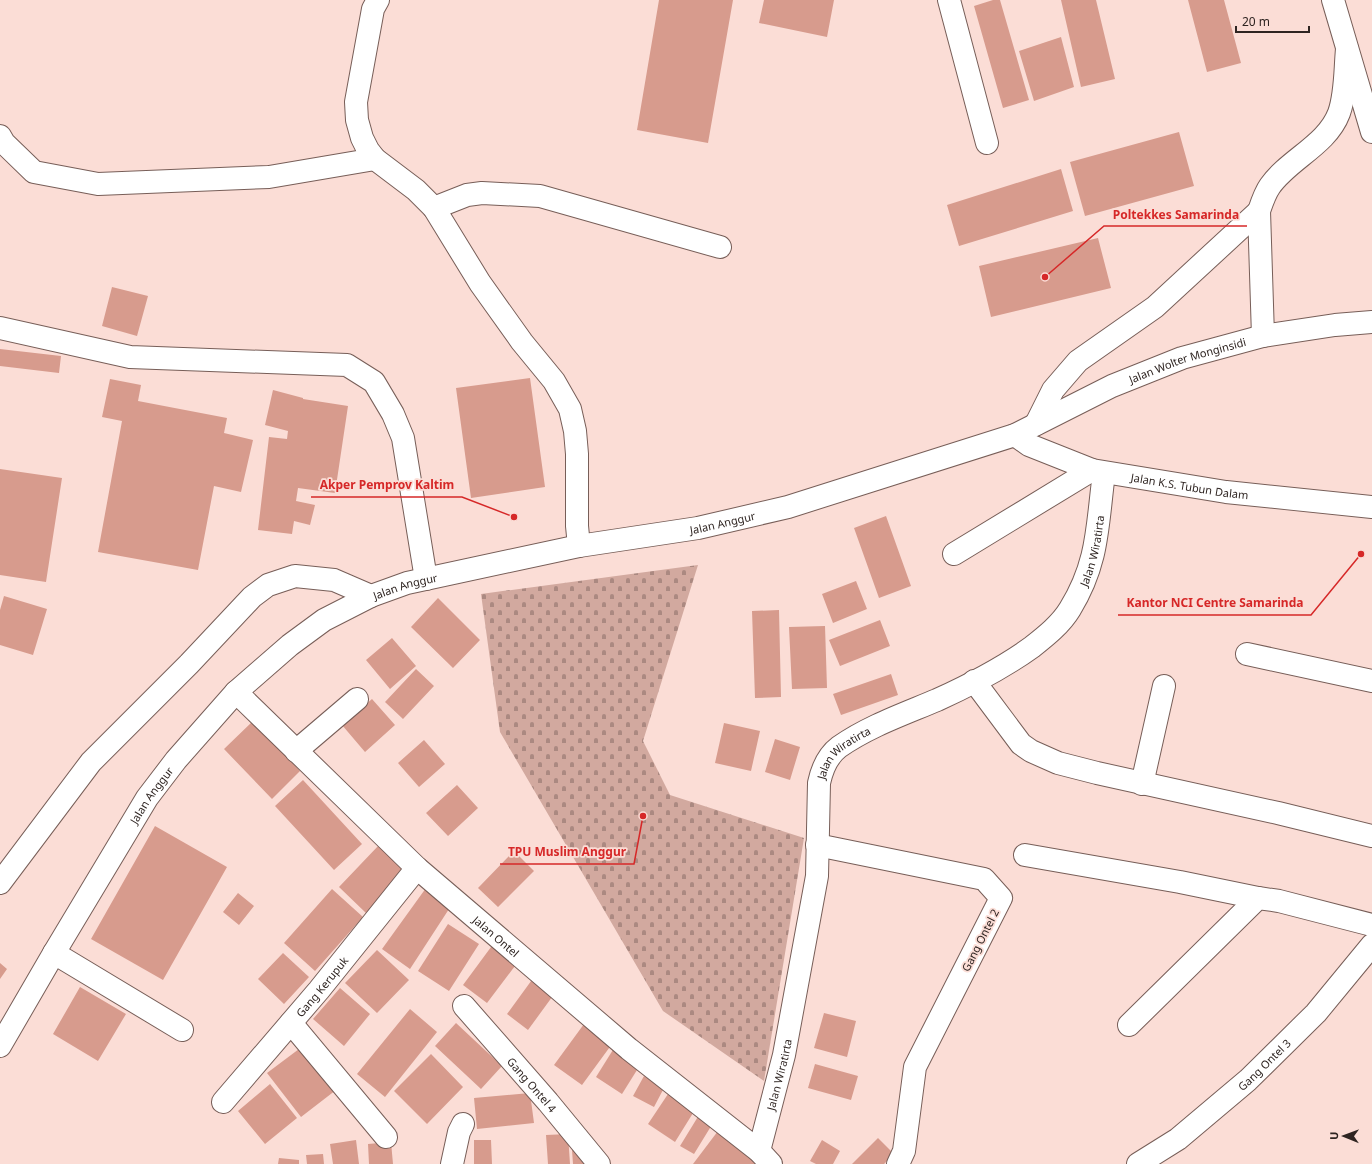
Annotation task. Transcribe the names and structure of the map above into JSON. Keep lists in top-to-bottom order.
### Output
{
  "streets": {
    "street": [
      "Jalan Wolter Monginsidi",
      "Jalan K.S. Tubun Dalam",
      "Jalan Anggur",
      "Jalan Wiratirta",
      "Jalan Ontel",
      "Gang Ontel 2",
      "Gang Kerupuk",
      "Gang Ontel 3",
      "Gang Ontel 4"
    ]
  },
  "crossings": [
    ["Jalan Wolter Monginsidi", "Jalan K.S. Tubun Dalam"],
    ["Jalan Wolter Monginsidi", "Jalan Anggur"],
    ["Jalan K.S. Tubun Dalam", "Jalan Anggur"],
    ["Jalan K.S. Tubun Dalam", "Jalan Wiratirta"],
    ["Jalan Anggur", "Jalan Ontel"],
    ["Jalan Wiratirta", "Jalan Ontel"],
    ["Jalan Wiratirta", "Gang Ontel 2"],
    ["Jalan Ontel", "Gang Kerupuk"]
  ],
  "places": [
    "Poltekkes Samarinda",
    "Akper Pemprov Kaltim",
    "Kantor NCI Centre Samarinda",
    "TPU Muslim Anggur"
  ],
  "scale_bar": "20 m",
  "north": "left"
}
